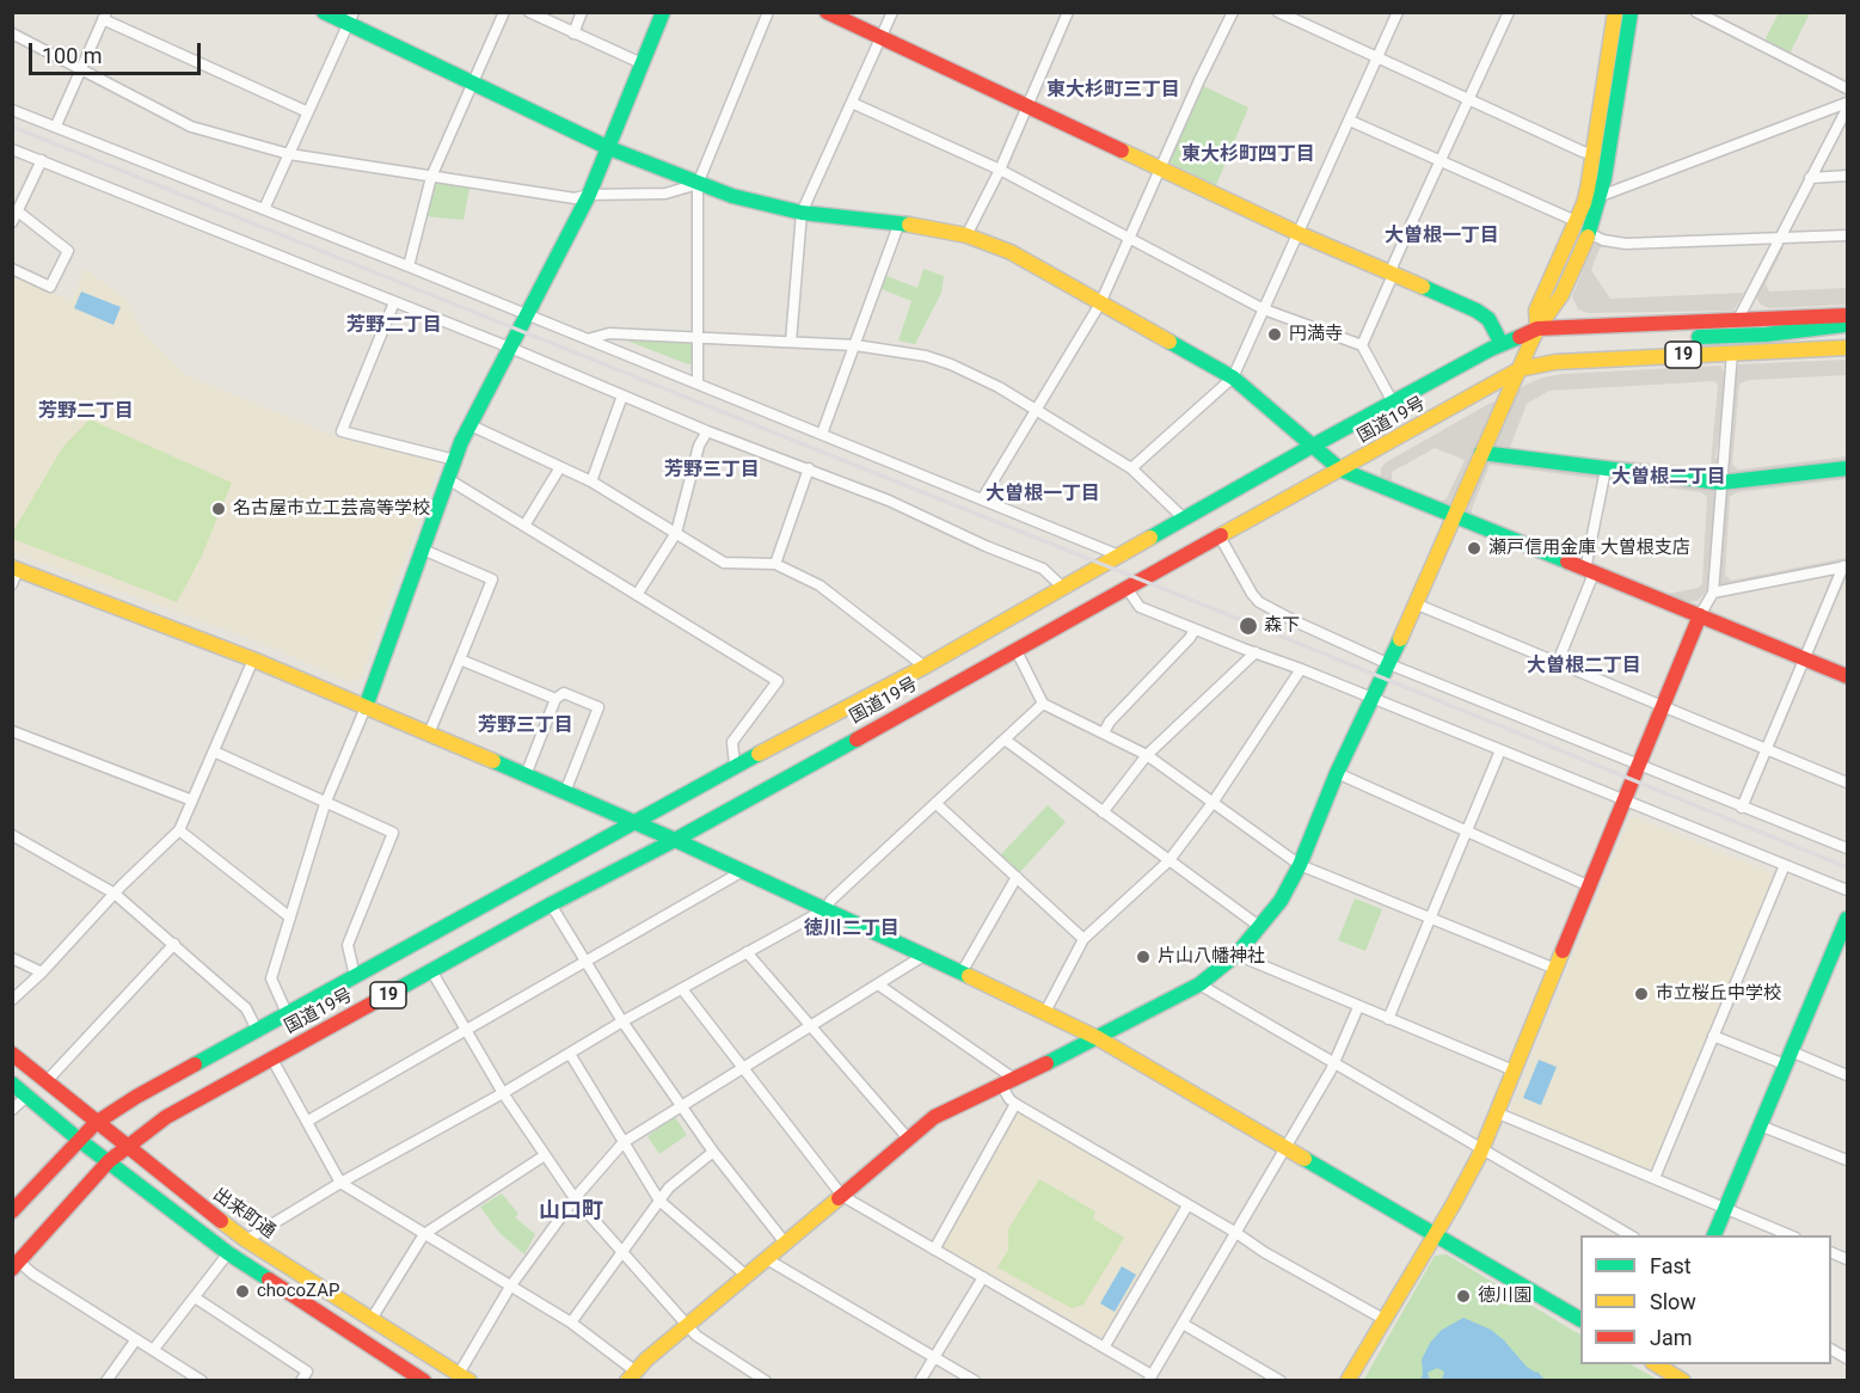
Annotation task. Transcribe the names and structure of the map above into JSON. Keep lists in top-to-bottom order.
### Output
{
  "streets": {
    "main road": ["19", "国道19号", "出来町通"]
  },
  "crossings": [
    ["国道19号", "出来町通"]
  ],
  "districts": [
    "東大杉町三丁目",
    "東大杉町四丁目",
    "大曽根一丁目",
    "芳野二丁目",
    "芳野二丁目",
    "芳野三丁目",
    "大曽根二丁目",
    "大曽根一丁目",
    "大曽根二丁目",
    "芳野三丁目",
    "徳川二丁目",
    "山口町"
  ],
  "places": [
    "円満寺",
    "名古屋市立工芸高等学校",
    "瀬戸信用金庫 大曽根支店",
    "森下",
    "片山八幡神社",
    "市立桜丘中学校",
    "chocoZAP",
    "徳川園"
  ],
  "legend": ["Fast", "Slow", "Jam"],
  "scale_bar": "100 m"
}
